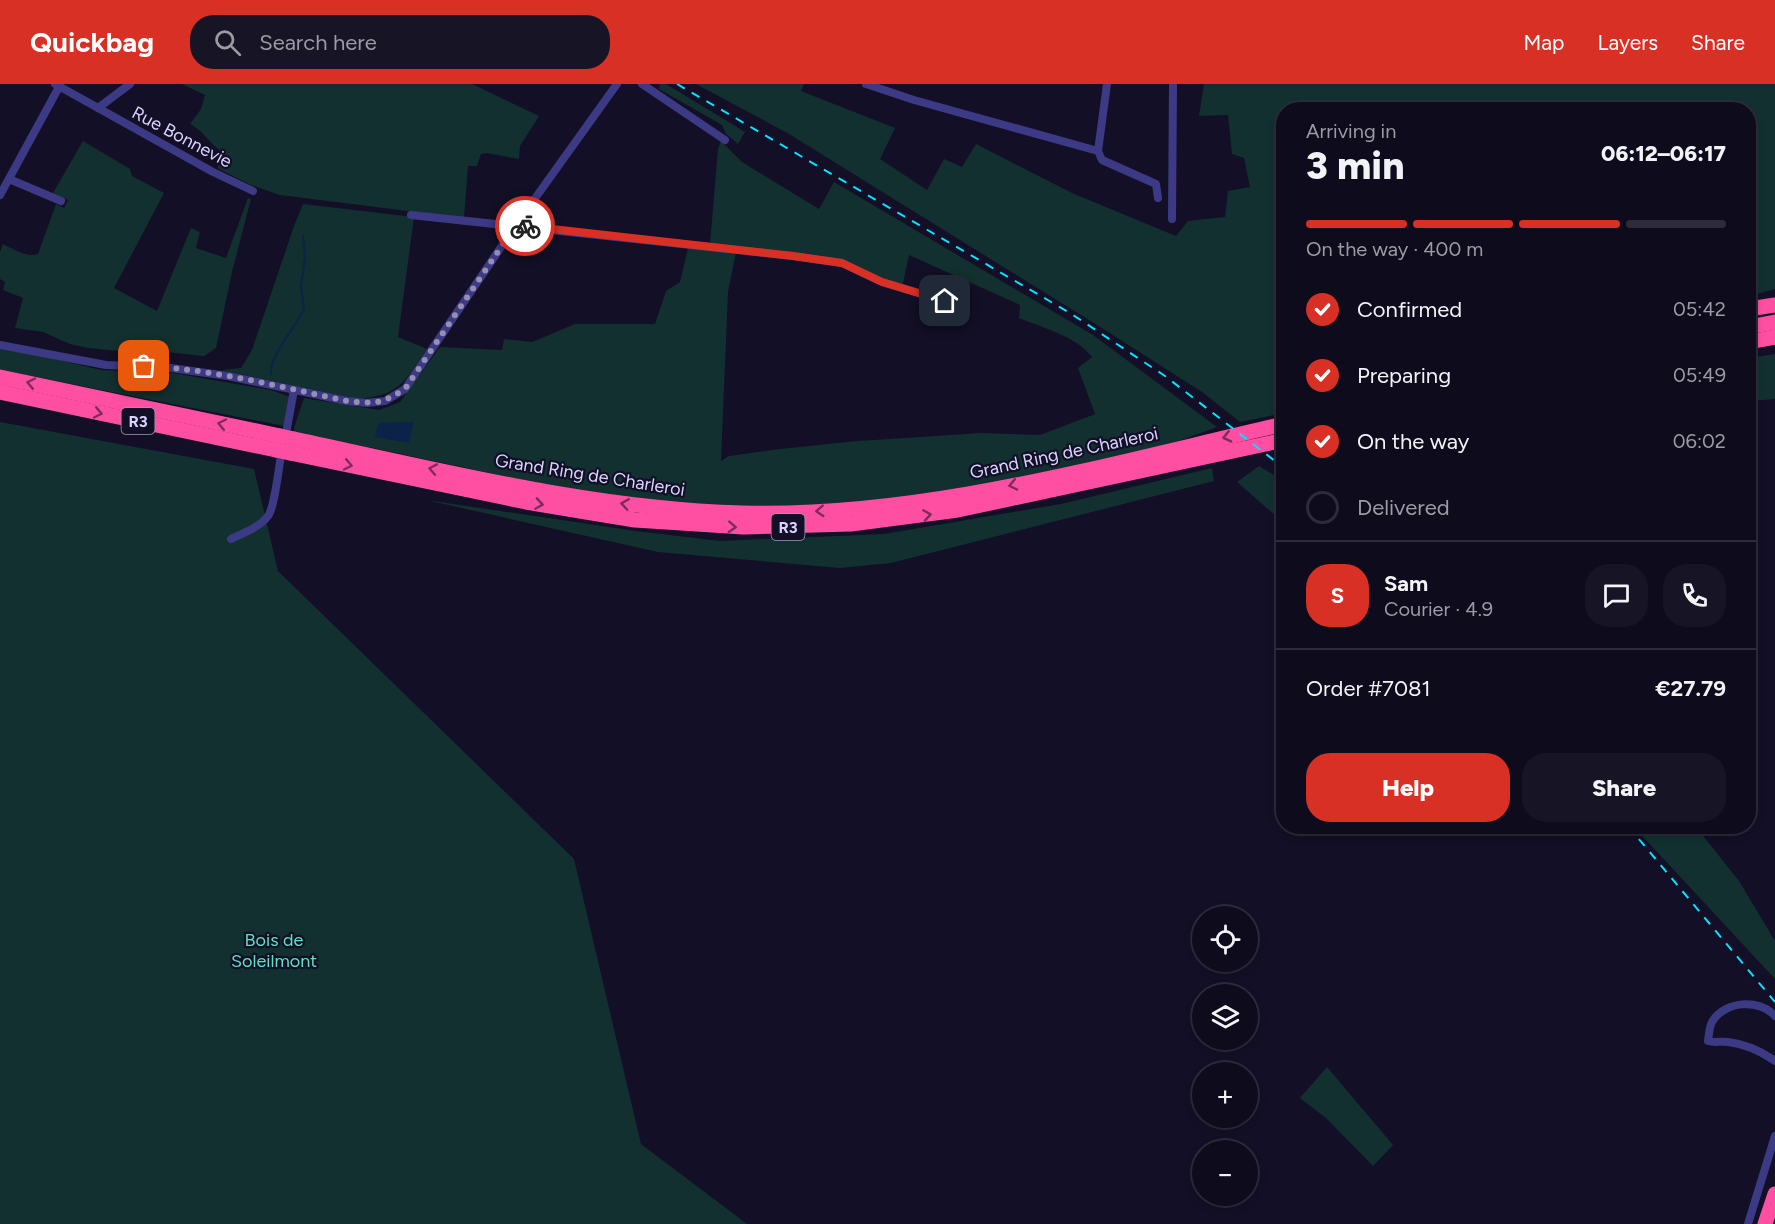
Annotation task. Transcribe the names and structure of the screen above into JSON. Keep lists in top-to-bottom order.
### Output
{
  "streets": {
    "highway": ["R3", "Grand Ring de Charleroi"],
    "street": ["Rue Bonnevie"]
  },
  "parks": ["Bois de Soleilmont"],
  "page": {
    "header": "Quickbag",
    "search": "Search here",
    "nav": ["Map", "Layers", "Share"],
    "heading": ["3 min", "Arriving in", "06:12–06:17"],
    "panel": [
      "Sam",
      "Courier · 4.9",
      "Order #7081",
      "€27.79"
    ],
    "bar": "On the way · 400 m",
    "list": [
      ["Confirmed", "05:42"],
      ["Preparing", "05:49"],
      ["On the way", "06:02"],
      "Delivered"
    ],
    "round": "S",
    "buttons": ["Help", "Share"],
    "map_buttons": ["+", "−"]
  }
}
